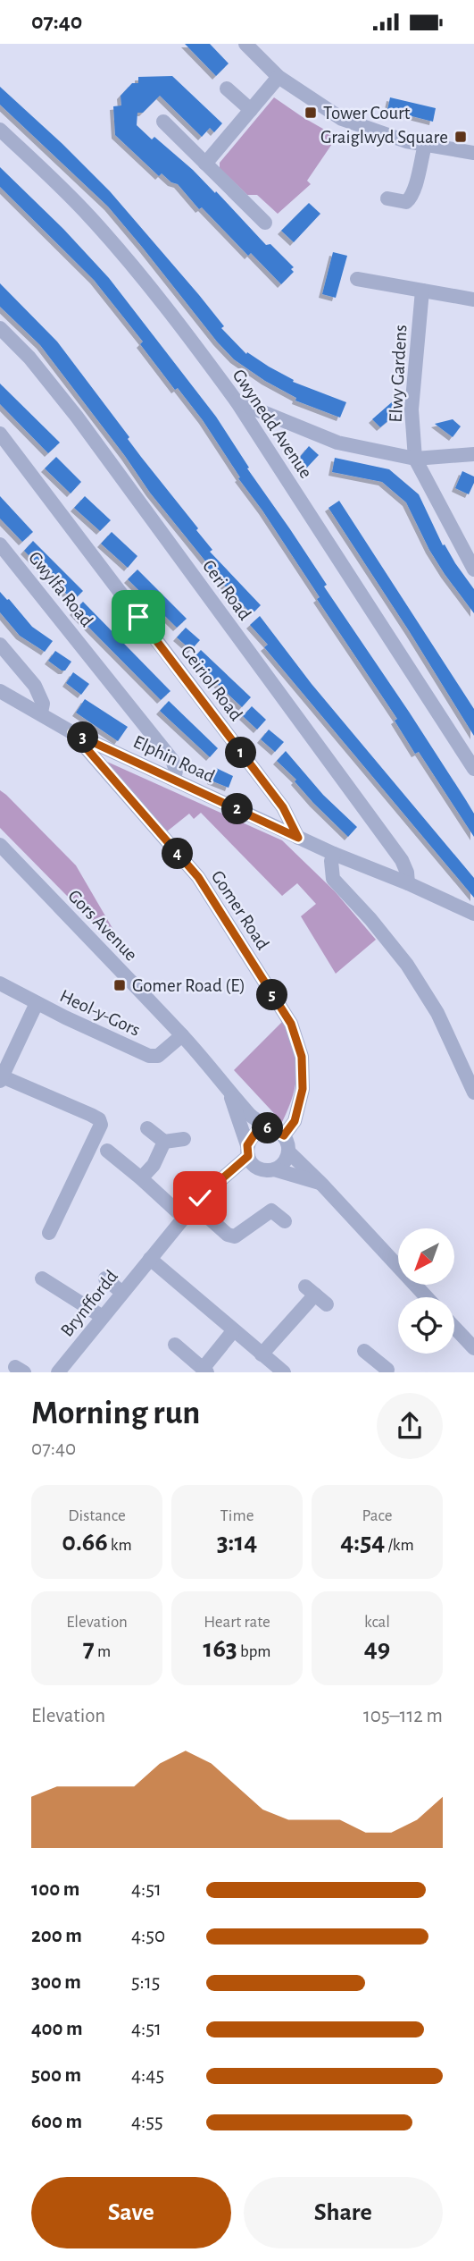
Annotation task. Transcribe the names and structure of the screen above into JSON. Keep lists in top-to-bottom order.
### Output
{
  "streets": {
    "street": [
      "Elwy Gardens",
      "Gwynedd Avenue",
      "Gwylfa Road",
      "Ceri Road",
      "Geiriol Road",
      "Elphin Road",
      "Gomer Road",
      "Gors Avenue",
      "Heol-y-Gors",
      "Brynffordd"
    ]
  },
  "crossings": [
    ["Gwylfa Road", "Elphin Road"],
    ["Ceri Road", "Elphin Road"],
    ["Geiriol Road", "Elphin Road"],
    ["Elphin Road", "Gomer Road"],
    ["Gomer Road", "Gors Avenue"],
    ["Gors Avenue", "Heol-y-Gors"]
  ],
  "places": {
    "transit": ["Tower Court", "Graiglwyd Square", "Gomer Road (E)"]
  },
  "north": "bottom left",
  "page": {
    "status": "07:40",
    "pins": [
      "3",
      "1",
      "2",
      "4",
      "5",
      "6"
    ],
    "heading": ["Morning run", "07:40"],
    "stats": [
      ["Distance", "0.66 km"],
      ["Time", "3:14"],
      ["Pace", "4:54 /km"],
      ["Elevation", "7 m"],
      ["Heart rate", "163 bpm"],
      ["kcal", "49"]
    ],
    "chart": ["Elevation", "105–112 m"],
    "list": [
      {
        "name": "100 m",
        "note": "4:51"
      },
      {
        "name": "200 m",
        "note": "4:50"
      },
      {
        "name": "300 m",
        "note": "5:15"
      },
      {
        "name": "400 m",
        "note": "4:51"
      },
      {
        "name": "500 m",
        "note": "4:45"
      },
      {
        "name": "600 m",
        "note": "4:55"
      }
    ],
    "buttons": ["Save", "Share"]
  }
}
